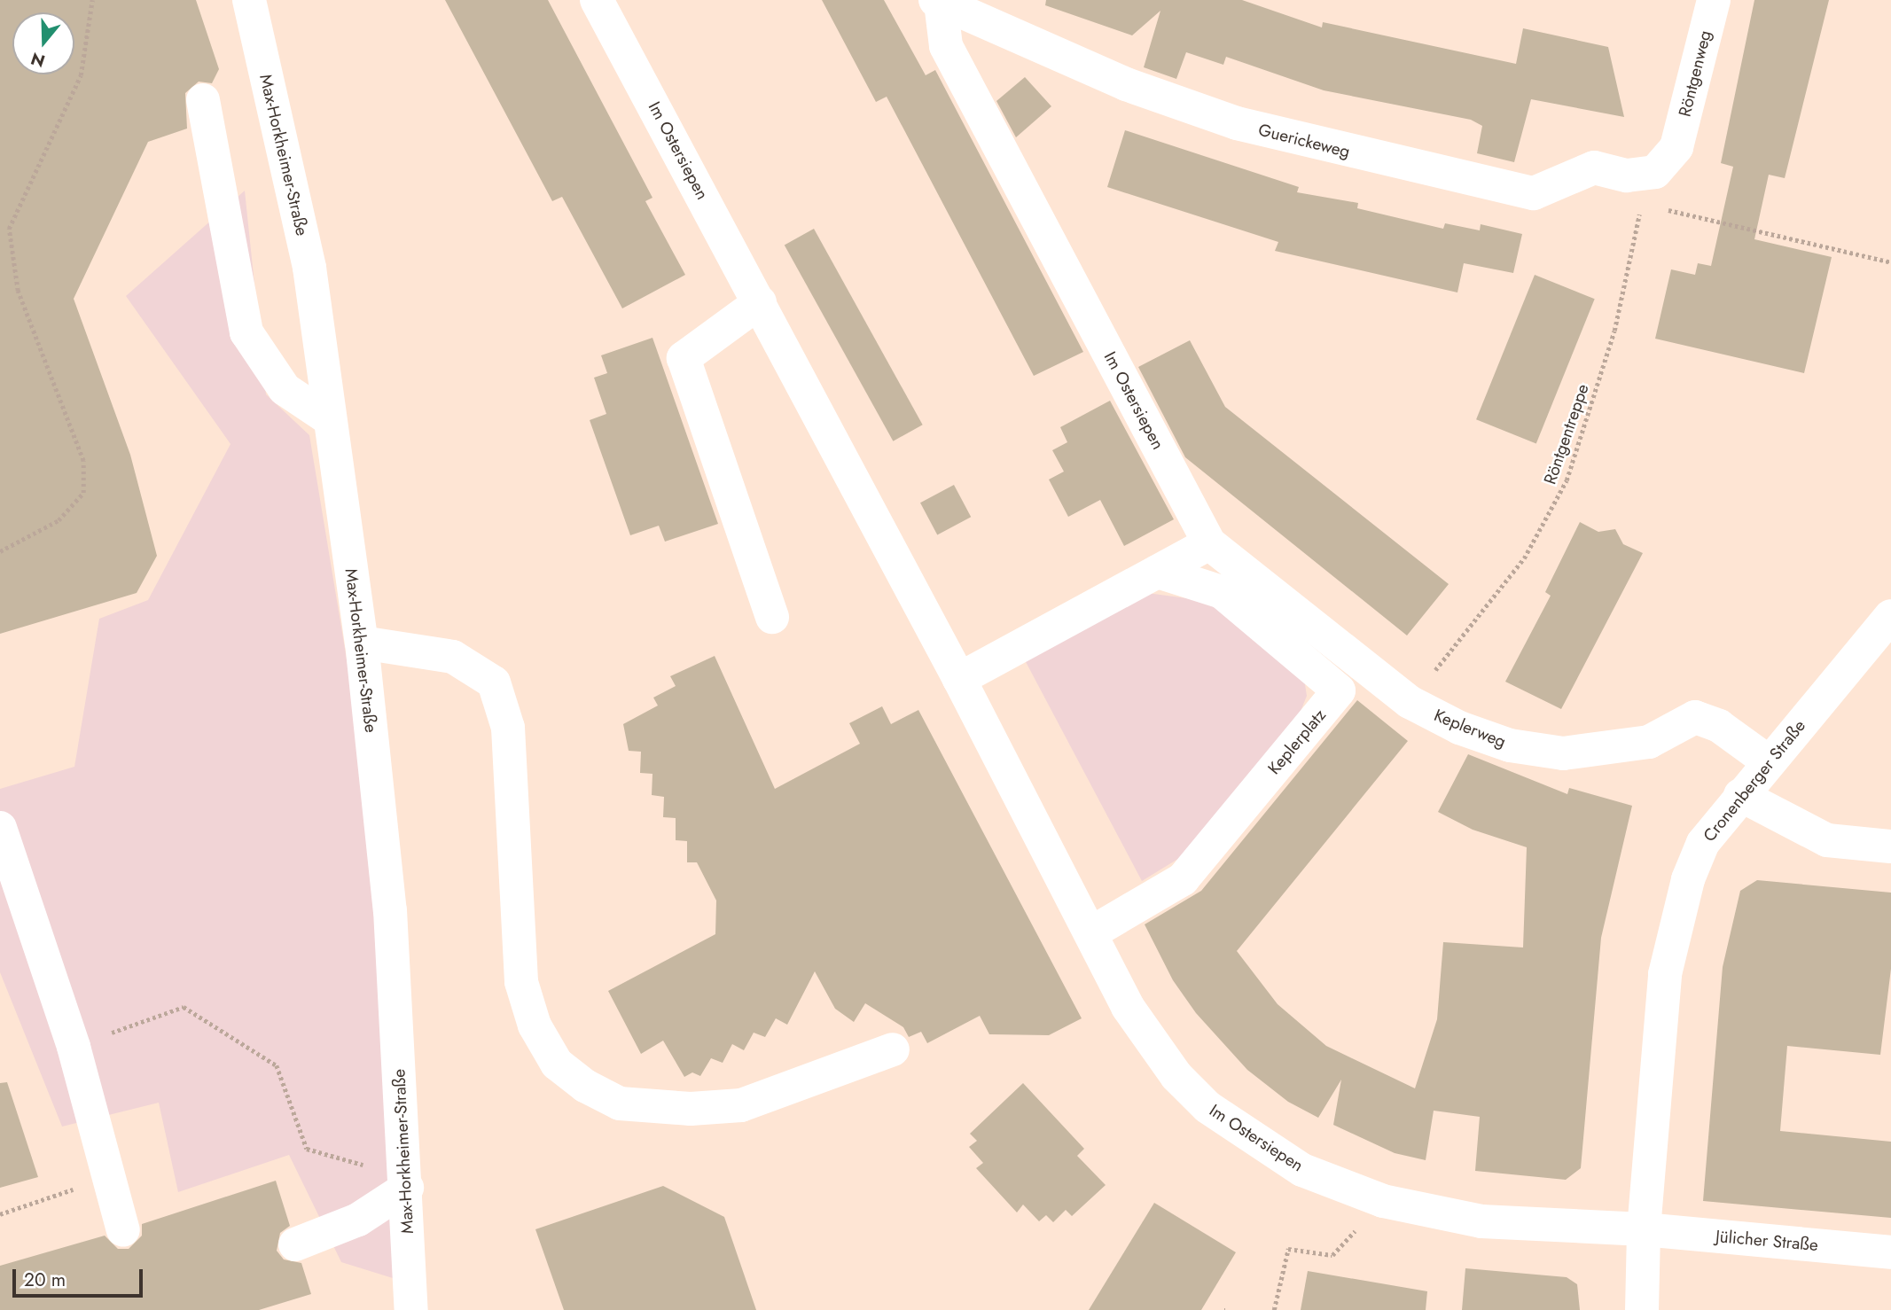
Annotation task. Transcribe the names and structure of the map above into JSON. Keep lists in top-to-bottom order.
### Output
{
  "streets": {
    "street": [
      "Röntgenweg",
      "Guerickeweg",
      "Im Ostersiepen",
      "Max-Horkheimer-Straße",
      "Keplerweg",
      "Keplerplatz",
      "Cronenberger Straße",
      "Jülicher Straße"
    ],
    "path": ["Röntgentreppe"]
  },
  "crossings": [
    ["Röntgenweg", "Guerickeweg"],
    ["Guerickeweg", "Im Ostersiepen"],
    ["Im Ostersiepen", "Keplerweg"],
    ["Im Ostersiepen", "Keplerplatz"],
    ["Im Ostersiepen", "Cronenberger Straße"],
    ["Im Ostersiepen", "Jülicher Straße"],
    ["Keplerweg", "Cronenberger Straße"],
    ["Cronenberger Straße", "Jülicher Straße"]
  ],
  "scale_bar": "20 m",
  "north": "bottom"
}
